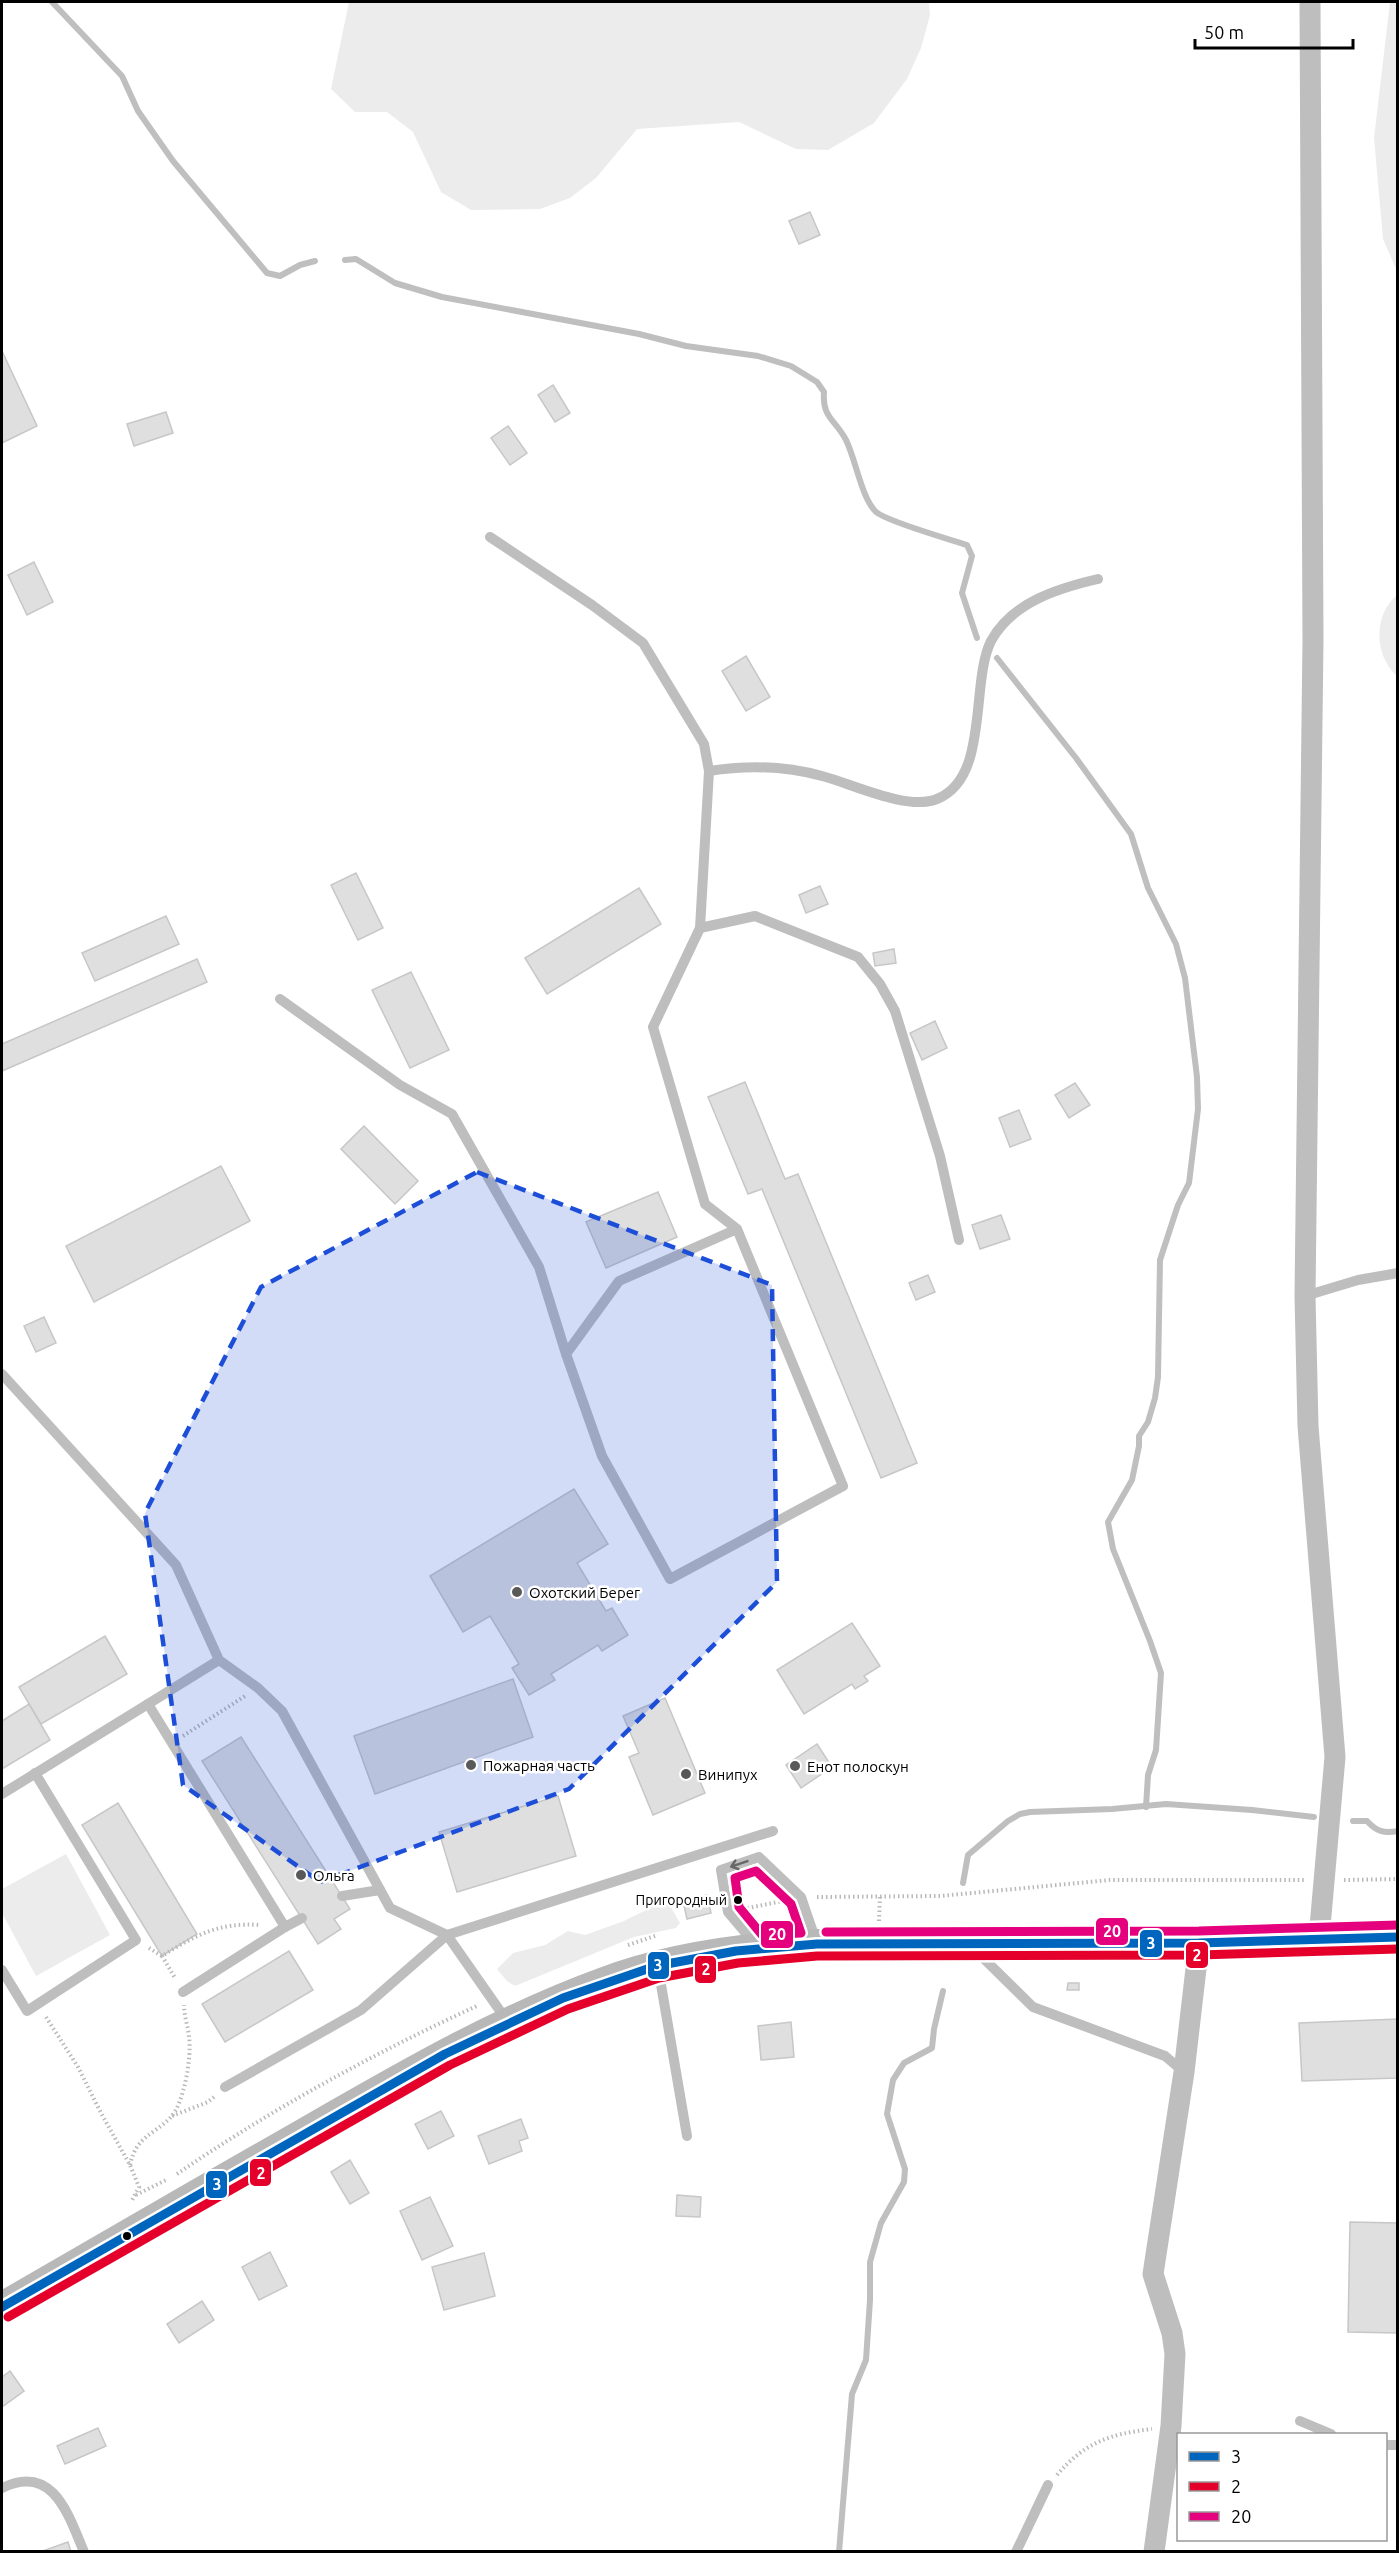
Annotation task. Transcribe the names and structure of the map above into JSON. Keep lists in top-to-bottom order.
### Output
{
  "places": [
    "Охотский Берег",
    "Пожарная часть",
    "Енот полоскун",
    "Винипух",
    "Ольга",
    "Пригородный"
  ],
  "lines": ["transit line 20", "transit line 3", "transit line 2"],
  "legend": ["3", "2", "20"],
  "scale_bar": "50 m"
}
